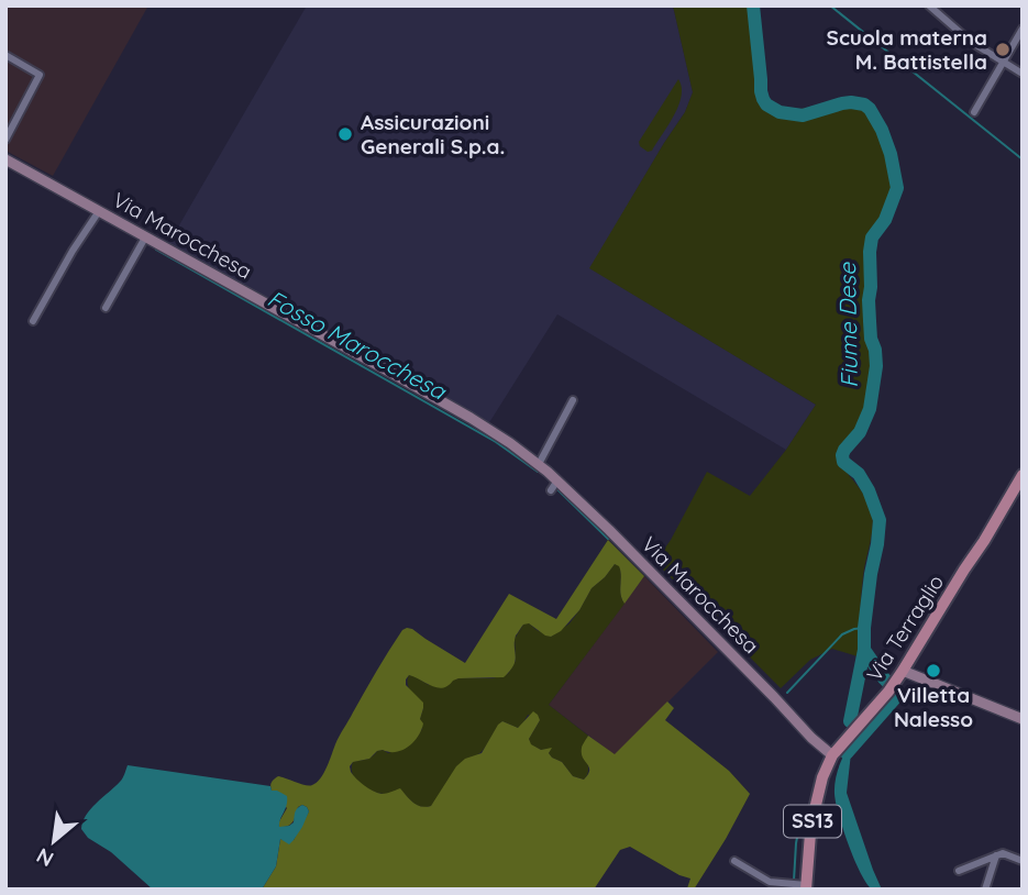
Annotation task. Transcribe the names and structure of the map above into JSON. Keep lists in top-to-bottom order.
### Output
{
  "streets": {
    "main road": ["Via Terraglio", "SS13"],
    "street": ["Via Marocchesa"]
  },
  "crossings": [
    ["Via Marocchesa", "Via Terraglio"]
  ],
  "water": ["Fiume Dese", "Fosso Marocchesa"],
  "places": ["Scuola materna M. Battistella", "Assicurazioni Generali S.p.a.", "Villetta Nalesso"],
  "north": "bottom left"
}
